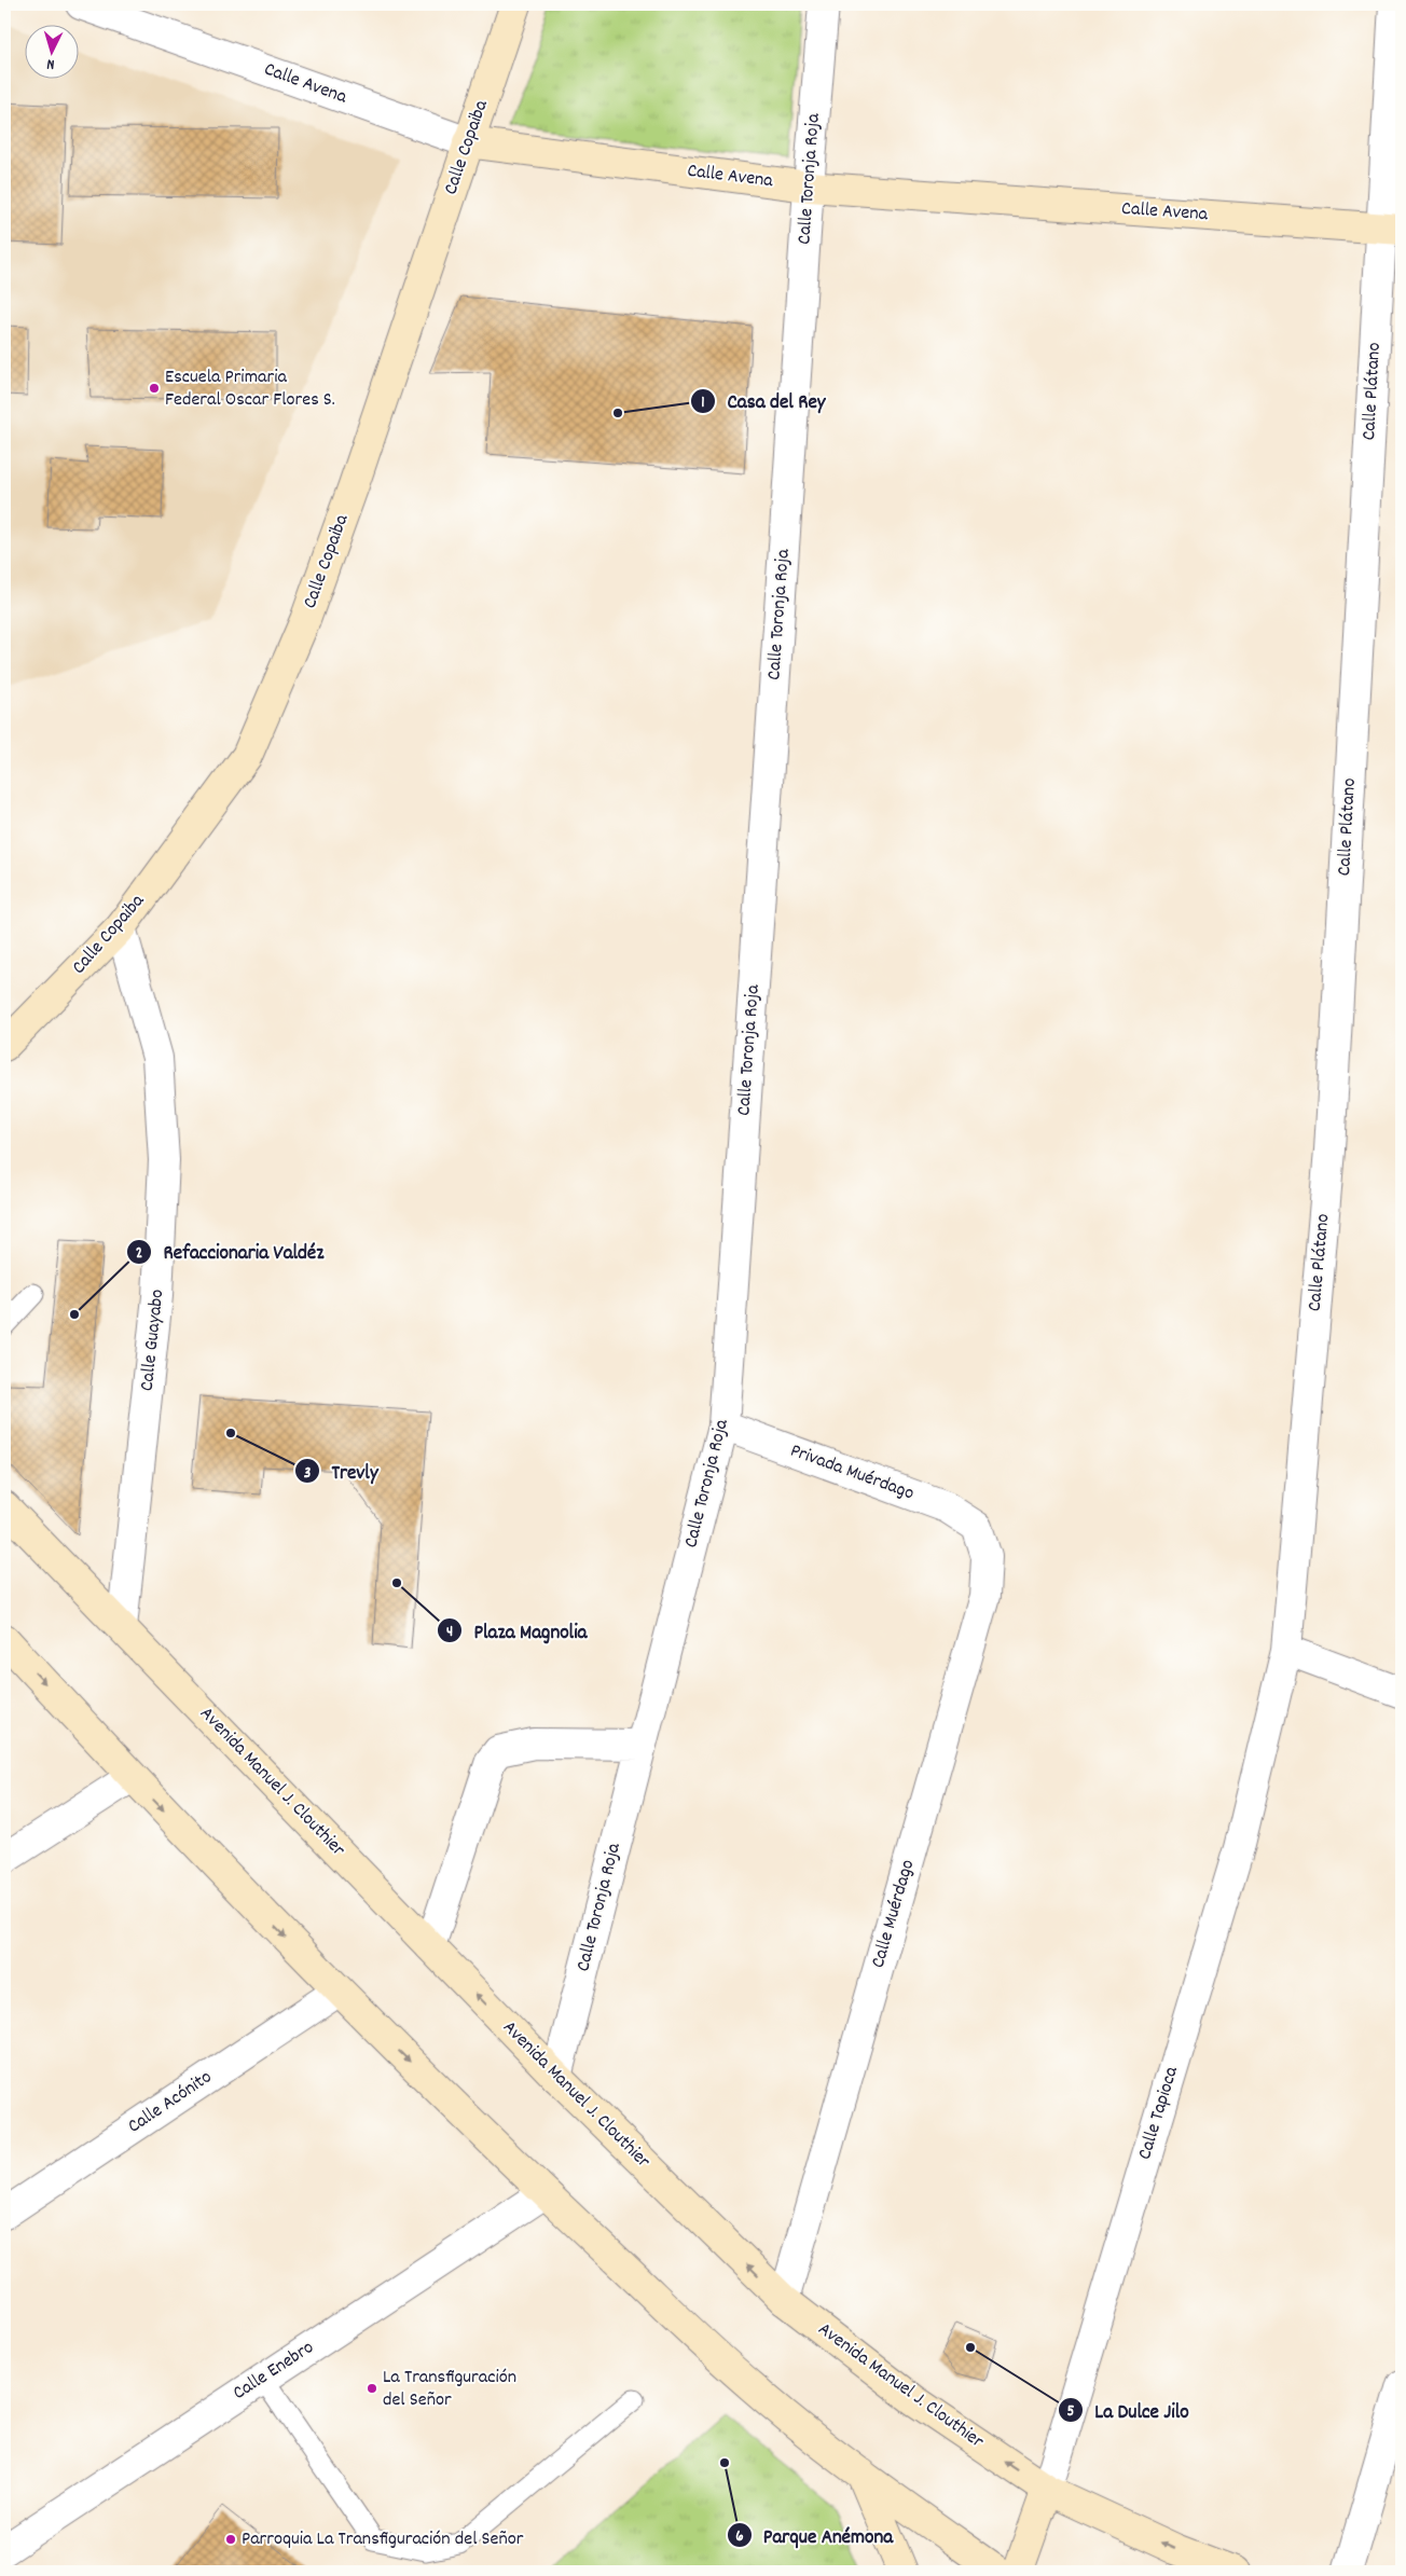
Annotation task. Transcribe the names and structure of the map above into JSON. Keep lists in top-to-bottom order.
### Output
{
  "streets": {
    "main road": [
      "Calle Avena",
      "Calle Copaiba",
      "Avenida Manuel J. Clouthier",
      "Calle Tapioca"
    ],
    "street": [
      "Calle Toronja Roja",
      "Calle Plátano",
      "Calle Guayabo",
      "Privada Muérdago",
      "Calle Muérdago",
      "Calle Acónito",
      "Calle Enebro"
    ]
  },
  "crossings": [
    ["Calle Avena", "Calle Copaiba"],
    ["Calle Avena", "Calle Toronja Roja"],
    ["Calle Avena", "Calle Plátano"],
    ["Calle Copaiba", "Calle Guayabo"],
    ["Calle Toronja Roja", "Privada Muérdago"],
    ["Calle Toronja Roja", "Avenida Manuel J. Clouthier"],
    ["Calle Plátano", "Calle Tapioca"],
    ["Calle Guayabo", "Avenida Manuel J. Clouthier"],
    ["Privada Muérdago", "Calle Muérdago"],
    ["Avenida Manuel J. Clouthier", "Calle Muérdago"],
    ["Avenida Manuel J. Clouthier", "Calle Tapioca"]
  ],
  "places": [
    "Escuela Primaria Federal Oscar Flores S.",
    "Casa del Rey",
    "Refaccionaria Valdéz",
    "Trevly",
    "Plaza Magnolia",
    "La Dulce Jilo",
    "La Transfiguración del Señor",
    "Parque Anémona",
    "Parroquia La Transfiguración del Señor"
  ],
  "north": "bottom"
}
